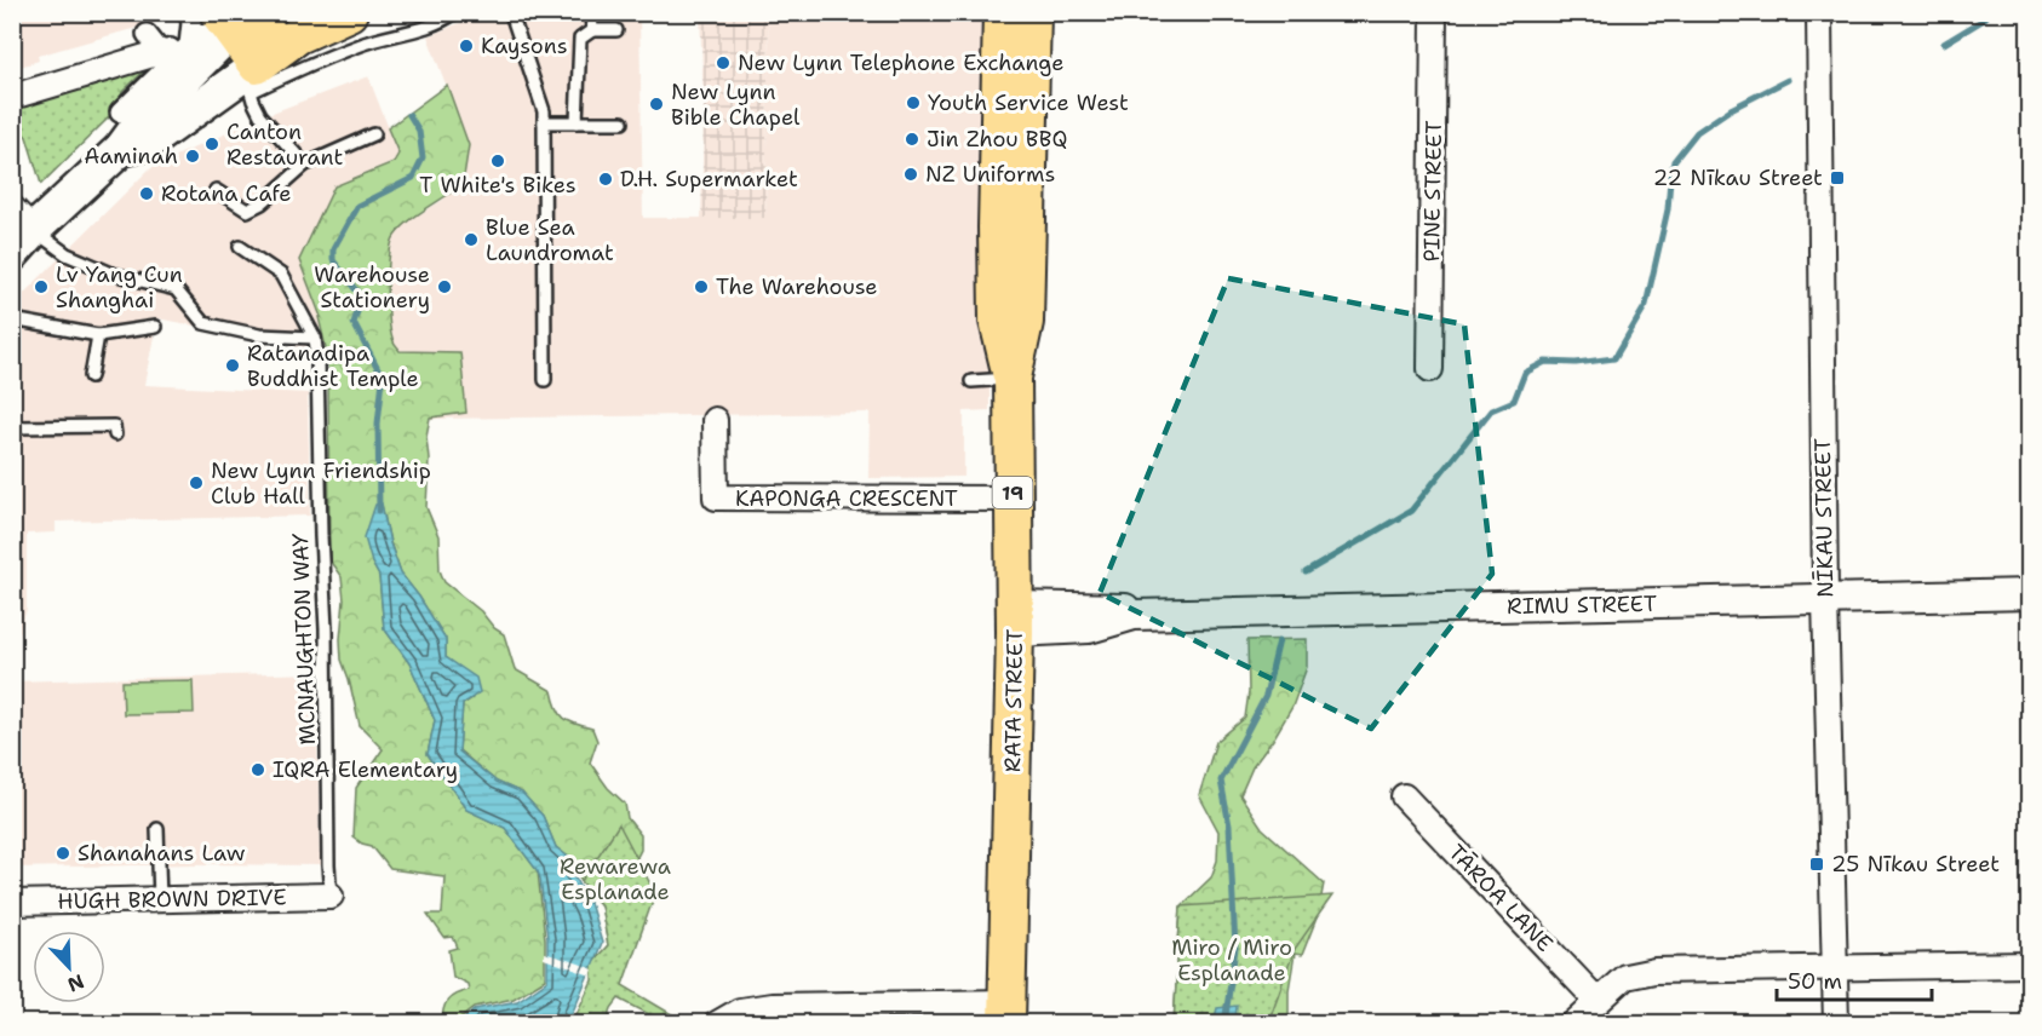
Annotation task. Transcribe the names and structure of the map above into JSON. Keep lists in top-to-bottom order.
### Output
{
  "streets": {
    "main road": ["19", "RATA STREET"],
    "street": [
      "PINE STREET",
      "KAPONGA CRESCENT",
      "NĪKAU STREET",
      "RIMU STREET",
      "TĀROA LANE",
      "HUGH BROWN DRIVE"
    ],
    "lane": ["MCNAUGHTON WAY"]
  },
  "crossings": [
    ["KAPONGA CRESCENT", "RATA STREET"],
    ["NĪKAU STREET", "RIMU STREET"],
    ["RIMU STREET", "RATA STREET"],
    ["MCNAUGHTON WAY", "HUGH BROWN DRIVE"]
  ],
  "parks": ["Rewarewa Esplanade", "Miro / Miro Esplanade"],
  "places": {
    "other": [
      "Kaysons",
      "New Lynn Telephone Exchange",
      "Youth Service West",
      "New Lynn Bible Chapel",
      "Jin Zhou BBQ",
      "Canton Restaurant",
      "Aaminah",
      "T White's Bikes",
      "NZ Uniforms",
      "D.H. Supermarket",
      "Rotana Cafe",
      "Blue Sea Laundromat",
      "Lv Yang Cun Shanghai",
      "Warehouse Stationery",
      "The Warehouse",
      "Ratanadipa Buddhist Temple",
      "New Lynn Friendship Club Hall",
      "IQRA Elementary",
      "Shanahans Law"
    ],
    "transit": ["22 Nīkau Street", "25 Nīkau Street"]
  },
  "scale_bar": "50 m",
  "north": "bottom right"
}
